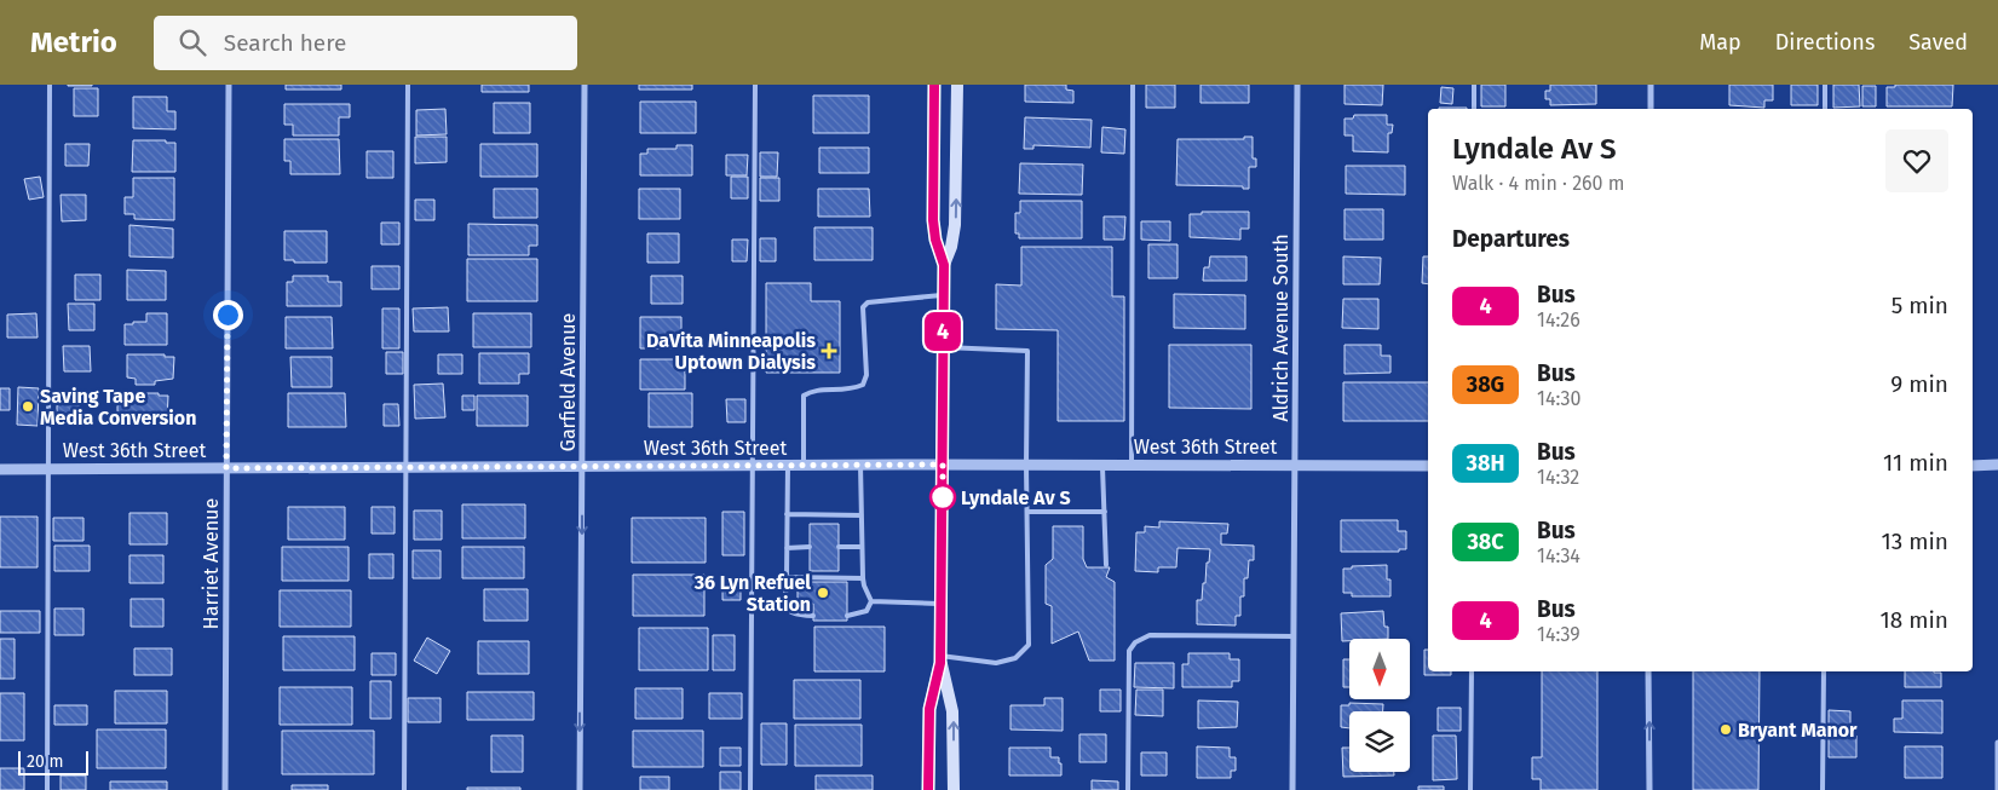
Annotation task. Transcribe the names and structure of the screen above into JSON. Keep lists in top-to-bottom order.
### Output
{
  "streets": {
    "street": [
      "Aldrich Avenue South",
      "Garfield Avenue",
      "West 36th Street",
      "Harriet Avenue"
    ]
  },
  "crossings": [
    ["Aldrich Avenue South", "West 36th Street"],
    ["Garfield Avenue", "West 36th Street"],
    ["West 36th Street", "Harriet Avenue"]
  ],
  "one_way": ["Garfield Avenue"],
  "places": {
    "health": ["DaVita Minneapolis Uptown Dialysis"],
    "other": [
      "Saving Tape Media Conversion",
      "Lyndale Av S",
      "36 Lyn Refuel Station",
      "Bryant Manor"
    ]
  },
  "lines": ["bus line 4"],
  "scale_bar": "20 m",
  "north": "bottom",
  "page": {
    "header": "Metrio",
    "search": "Search here",
    "nav": ["Map", "Directions", "Saved"],
    "on_map": "4",
    "heading": [
      ["Lyndale Av S", "Walk · 4 min · 260 m"],
      "Departures"
    ],
    "list": [
      {
        "mark": "4",
        "name": "Bus",
        "note": "14:26",
        "value": "5 min"
      },
      {
        "mark": "38G",
        "name": "Bus",
        "note": "14:30",
        "value": "9 min"
      },
      {
        "mark": "38H",
        "name": "Bus",
        "note": "14:32",
        "value": "11 min"
      },
      {
        "mark": "38C",
        "name": "Bus",
        "note": "14:34",
        "value": "13 min"
      },
      {
        "mark": "4",
        "name": "Bus",
        "note": "14:39",
        "value": "18 min"
      }
    ],
    "scale": "20 m"
  }
}
